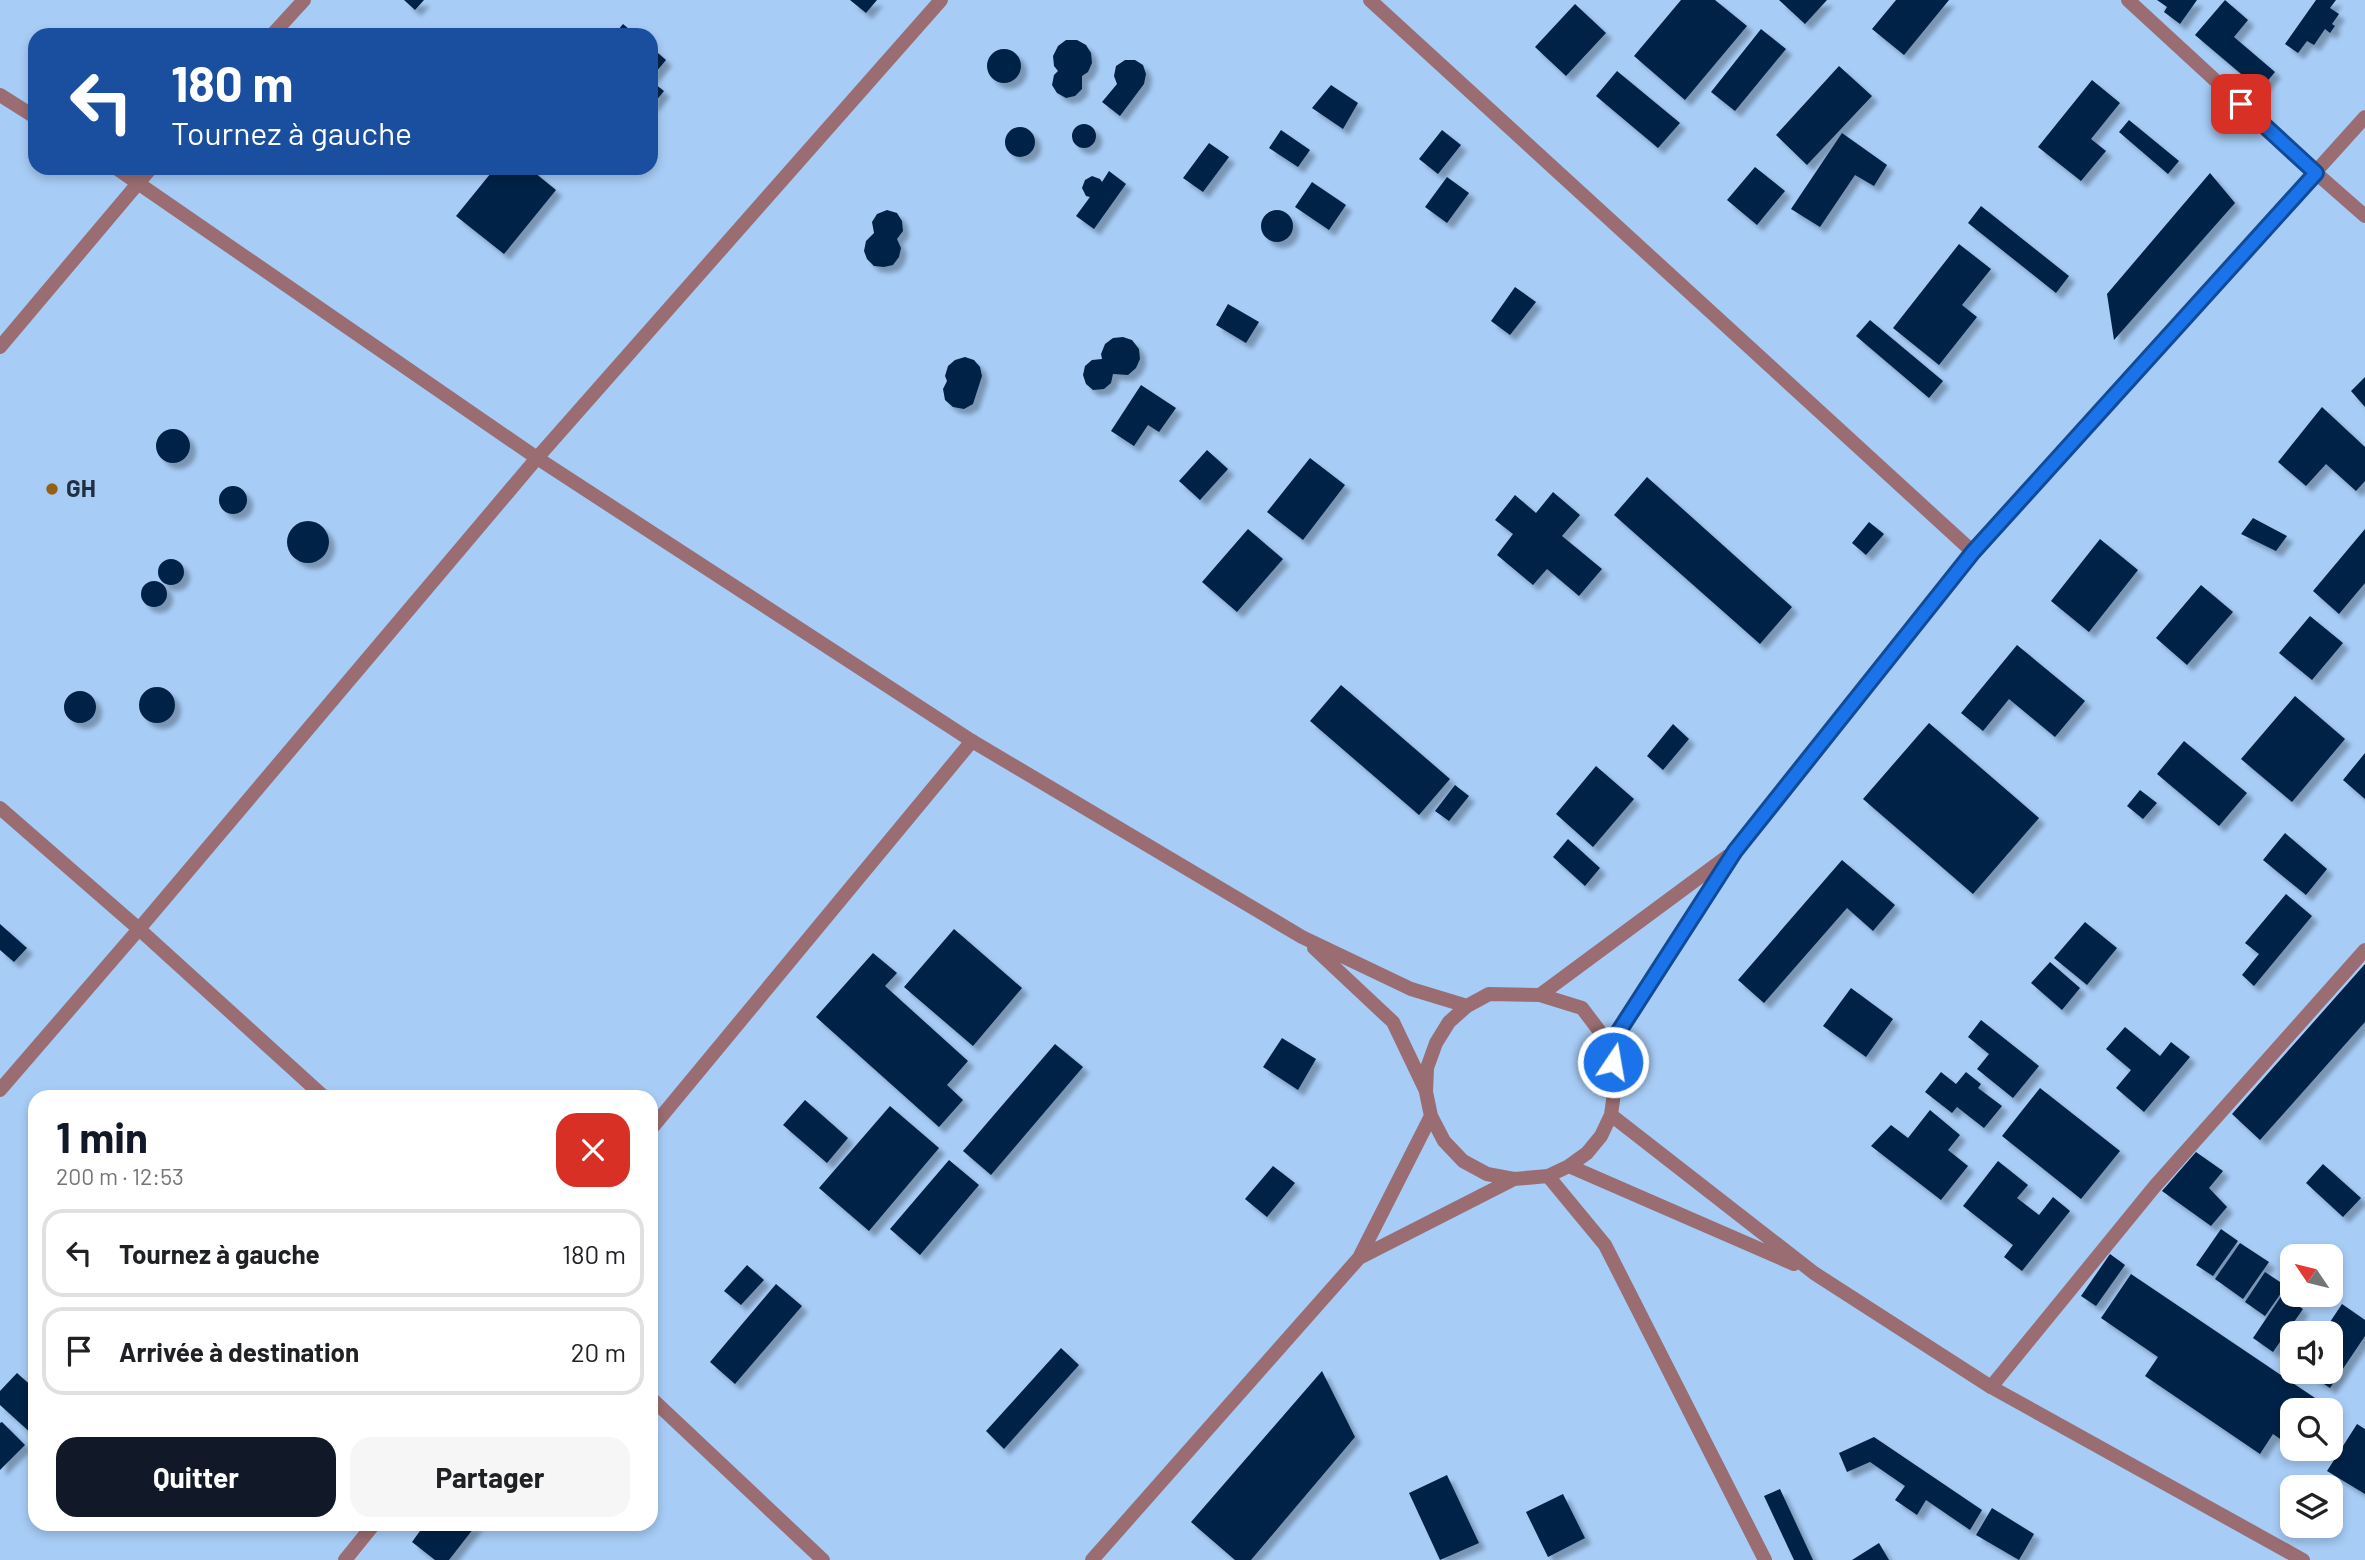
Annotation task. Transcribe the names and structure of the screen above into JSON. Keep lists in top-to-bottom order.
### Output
{
  "places": ["GH"],
  "north": "top left",
  "page": {
    "turn": ["180 m", "Tournez à gauche"],
    "heading": ["1 min", "200 m · 12:53"],
    "list": [
      {
        "name": "Tournez à gauche",
        "value": "180 m"
      },
      {
        "name": "Arrivée à destination",
        "value": "20 m"
      }
    ],
    "buttons": ["Quitter", "Partager"]
  }
}
